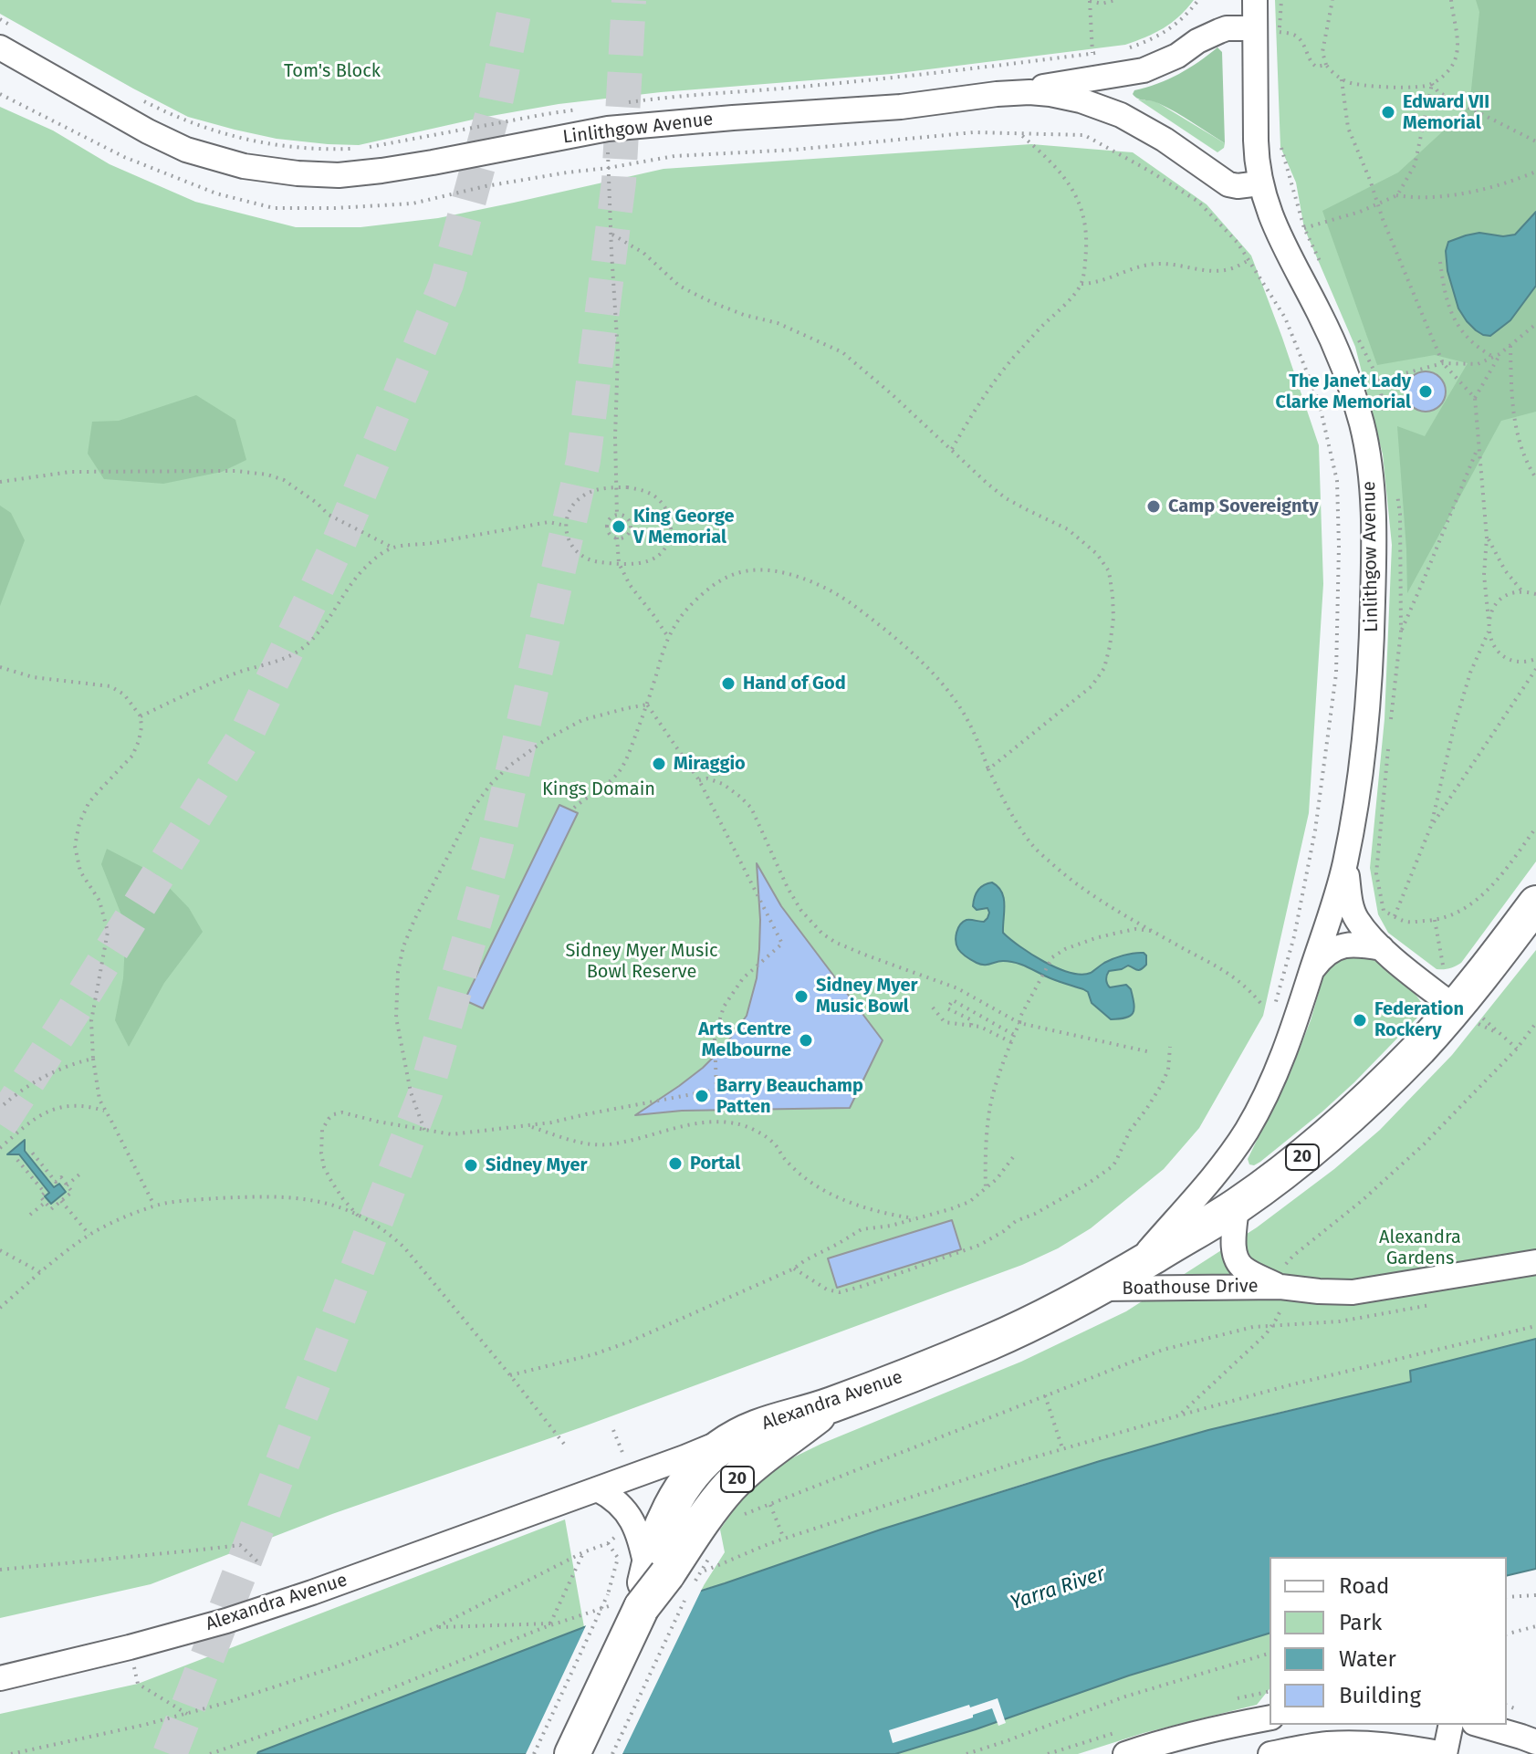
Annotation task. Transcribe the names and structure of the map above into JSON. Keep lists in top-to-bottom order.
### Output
{
  "streets": {
    "highway": ["20", "Alexandra Avenue"],
    "street": ["Linlithgow Avenue", "Boathouse Drive"]
  },
  "crossings": [
    ["Linlithgow Avenue", "Alexandra Avenue"],
    ["20", "Alexandra Avenue"],
    ["Boathouse Drive", "Alexandra Avenue"]
  ],
  "water": ["Yarra River"],
  "parks": [
    "Tom's Block",
    "Kings Domain",
    "Sidney Myer Music Bowl Reserve",
    "Alexandra Gardens"
  ],
  "places": [
    "Edward VII Memorial",
    "The Janet Lady Clarke Memorial",
    "Camp Sovereignty",
    "King George V Memorial",
    "Hand of God",
    "Miraggio",
    "Sidney Myer Music Bowl",
    "Federation Rockery",
    "Arts Centre Melbourne",
    "Barry Beauchamp Patten",
    "Portal",
    "Sidney Myer"
  ],
  "legend": [
    "Road",
    "Park",
    "Water",
    "Building"
  ]
}
